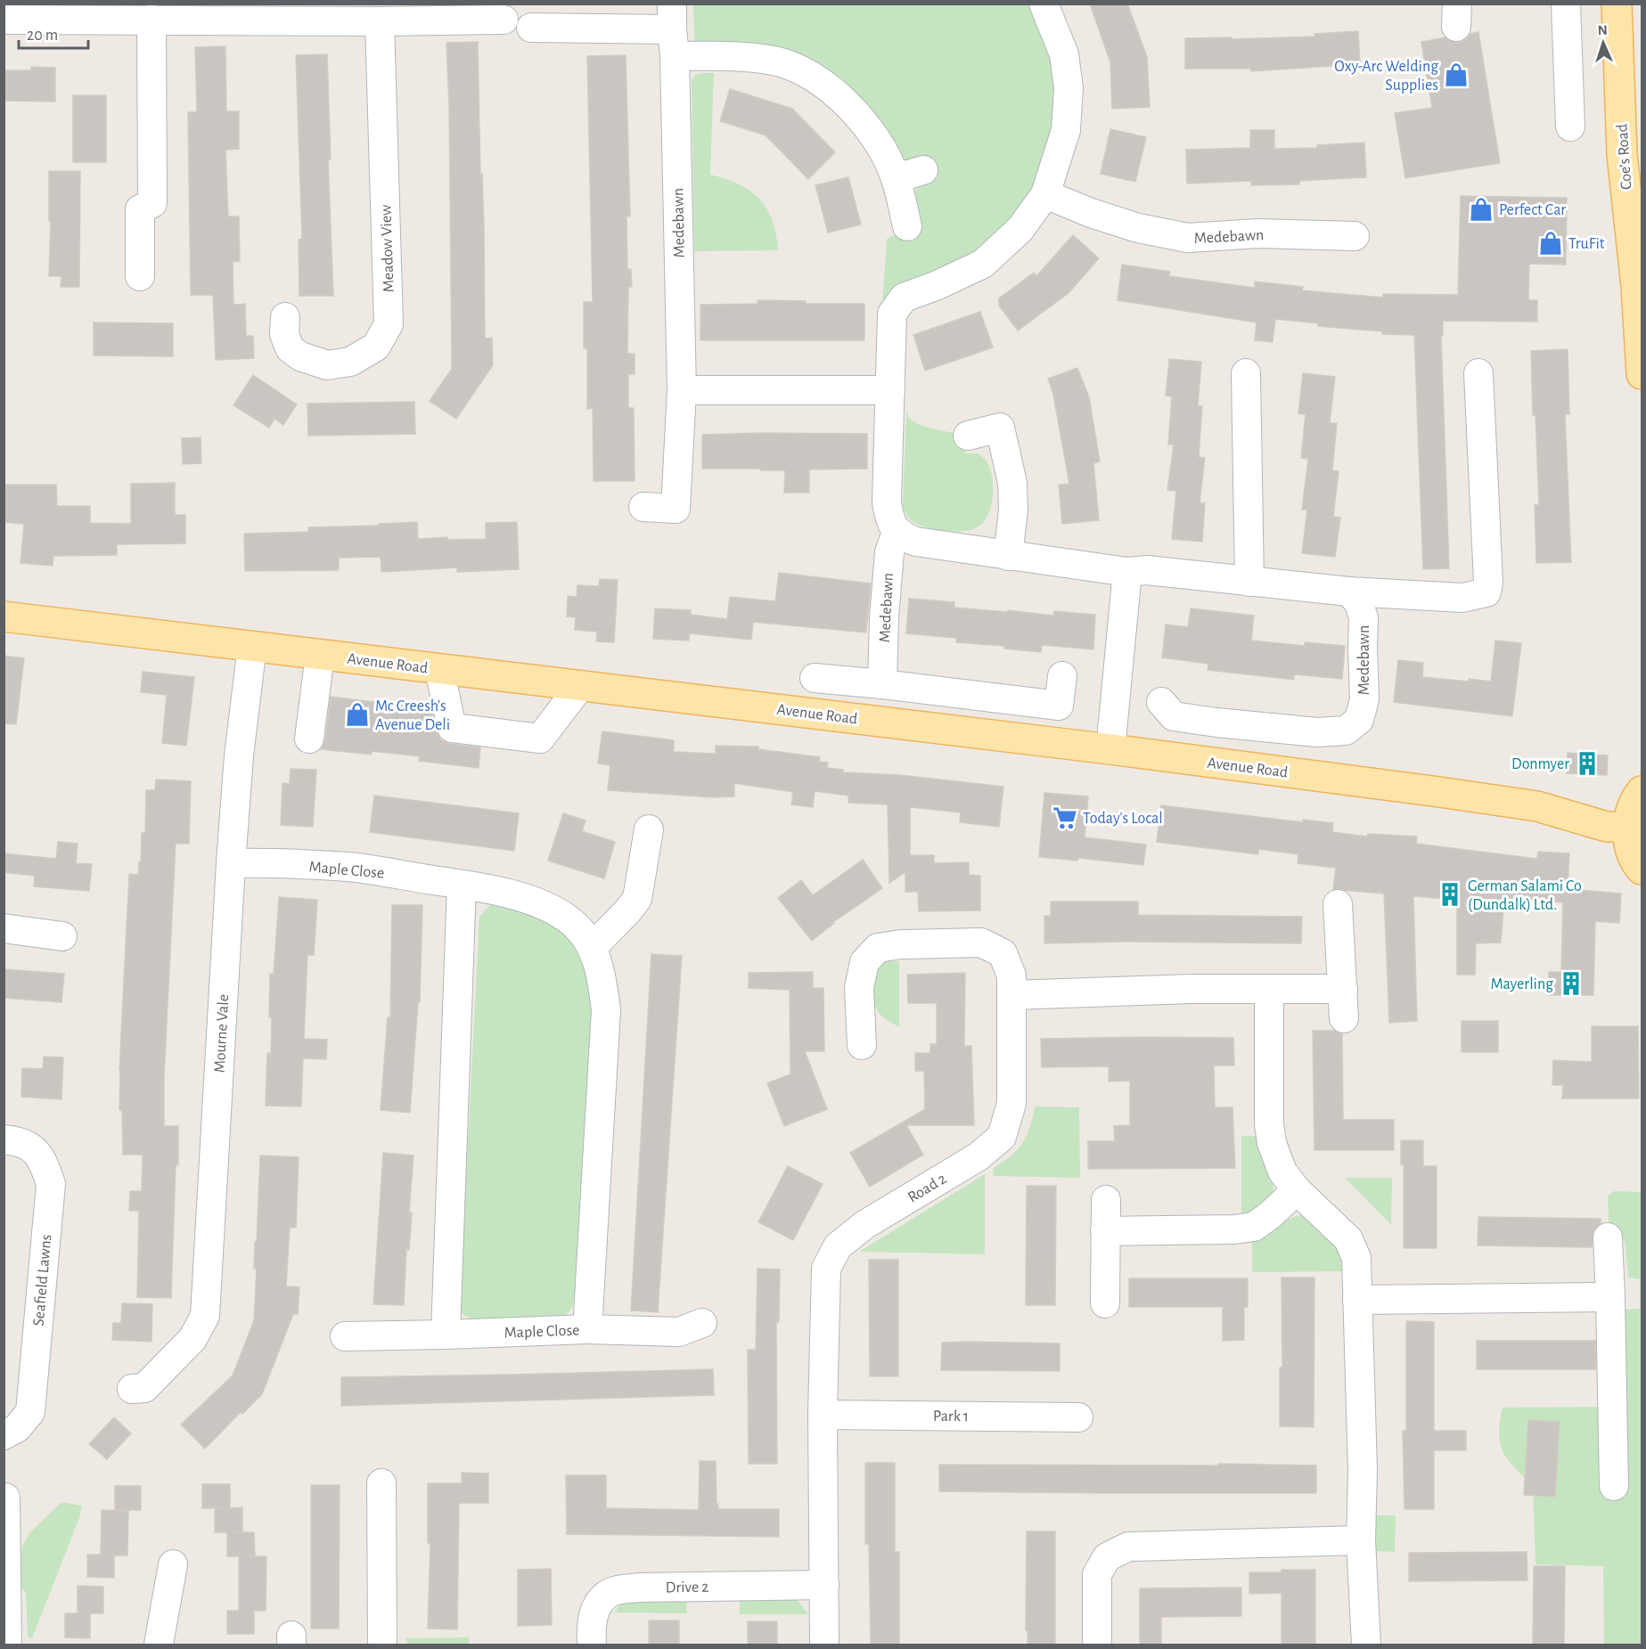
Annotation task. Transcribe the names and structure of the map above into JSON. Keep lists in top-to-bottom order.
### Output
{
  "streets": {
    "main road": ["Coe's Road", "Avenue Road"],
    "street": [
      "Medebawn",
      "Meadow View",
      "Maple Close",
      "Mourne Vale",
      "Road 2",
      "Seafield Lawns",
      "Park 1",
      "Drive 2"
    ]
  },
  "crossings": [
    ["Avenue Road", "Mourne Vale"],
    ["Maple Close", "Mourne Vale"],
    ["Road 2", "Park 1"],
    ["Road 2", "Drive 2"]
  ],
  "places": {
    "shop": [
      "Oxy-Arc Welding Supplies",
      "Perfect Car",
      "TruFit",
      "Mc Creesh's Avenue Deli"
    ],
    "building": ["Donmyer", "German Salami Co (Dundalk) Ltd.", "Mayerling"],
    "supermarket": ["Today's Local"]
  },
  "scale_bar": "20 m",
  "north": "top"
}
